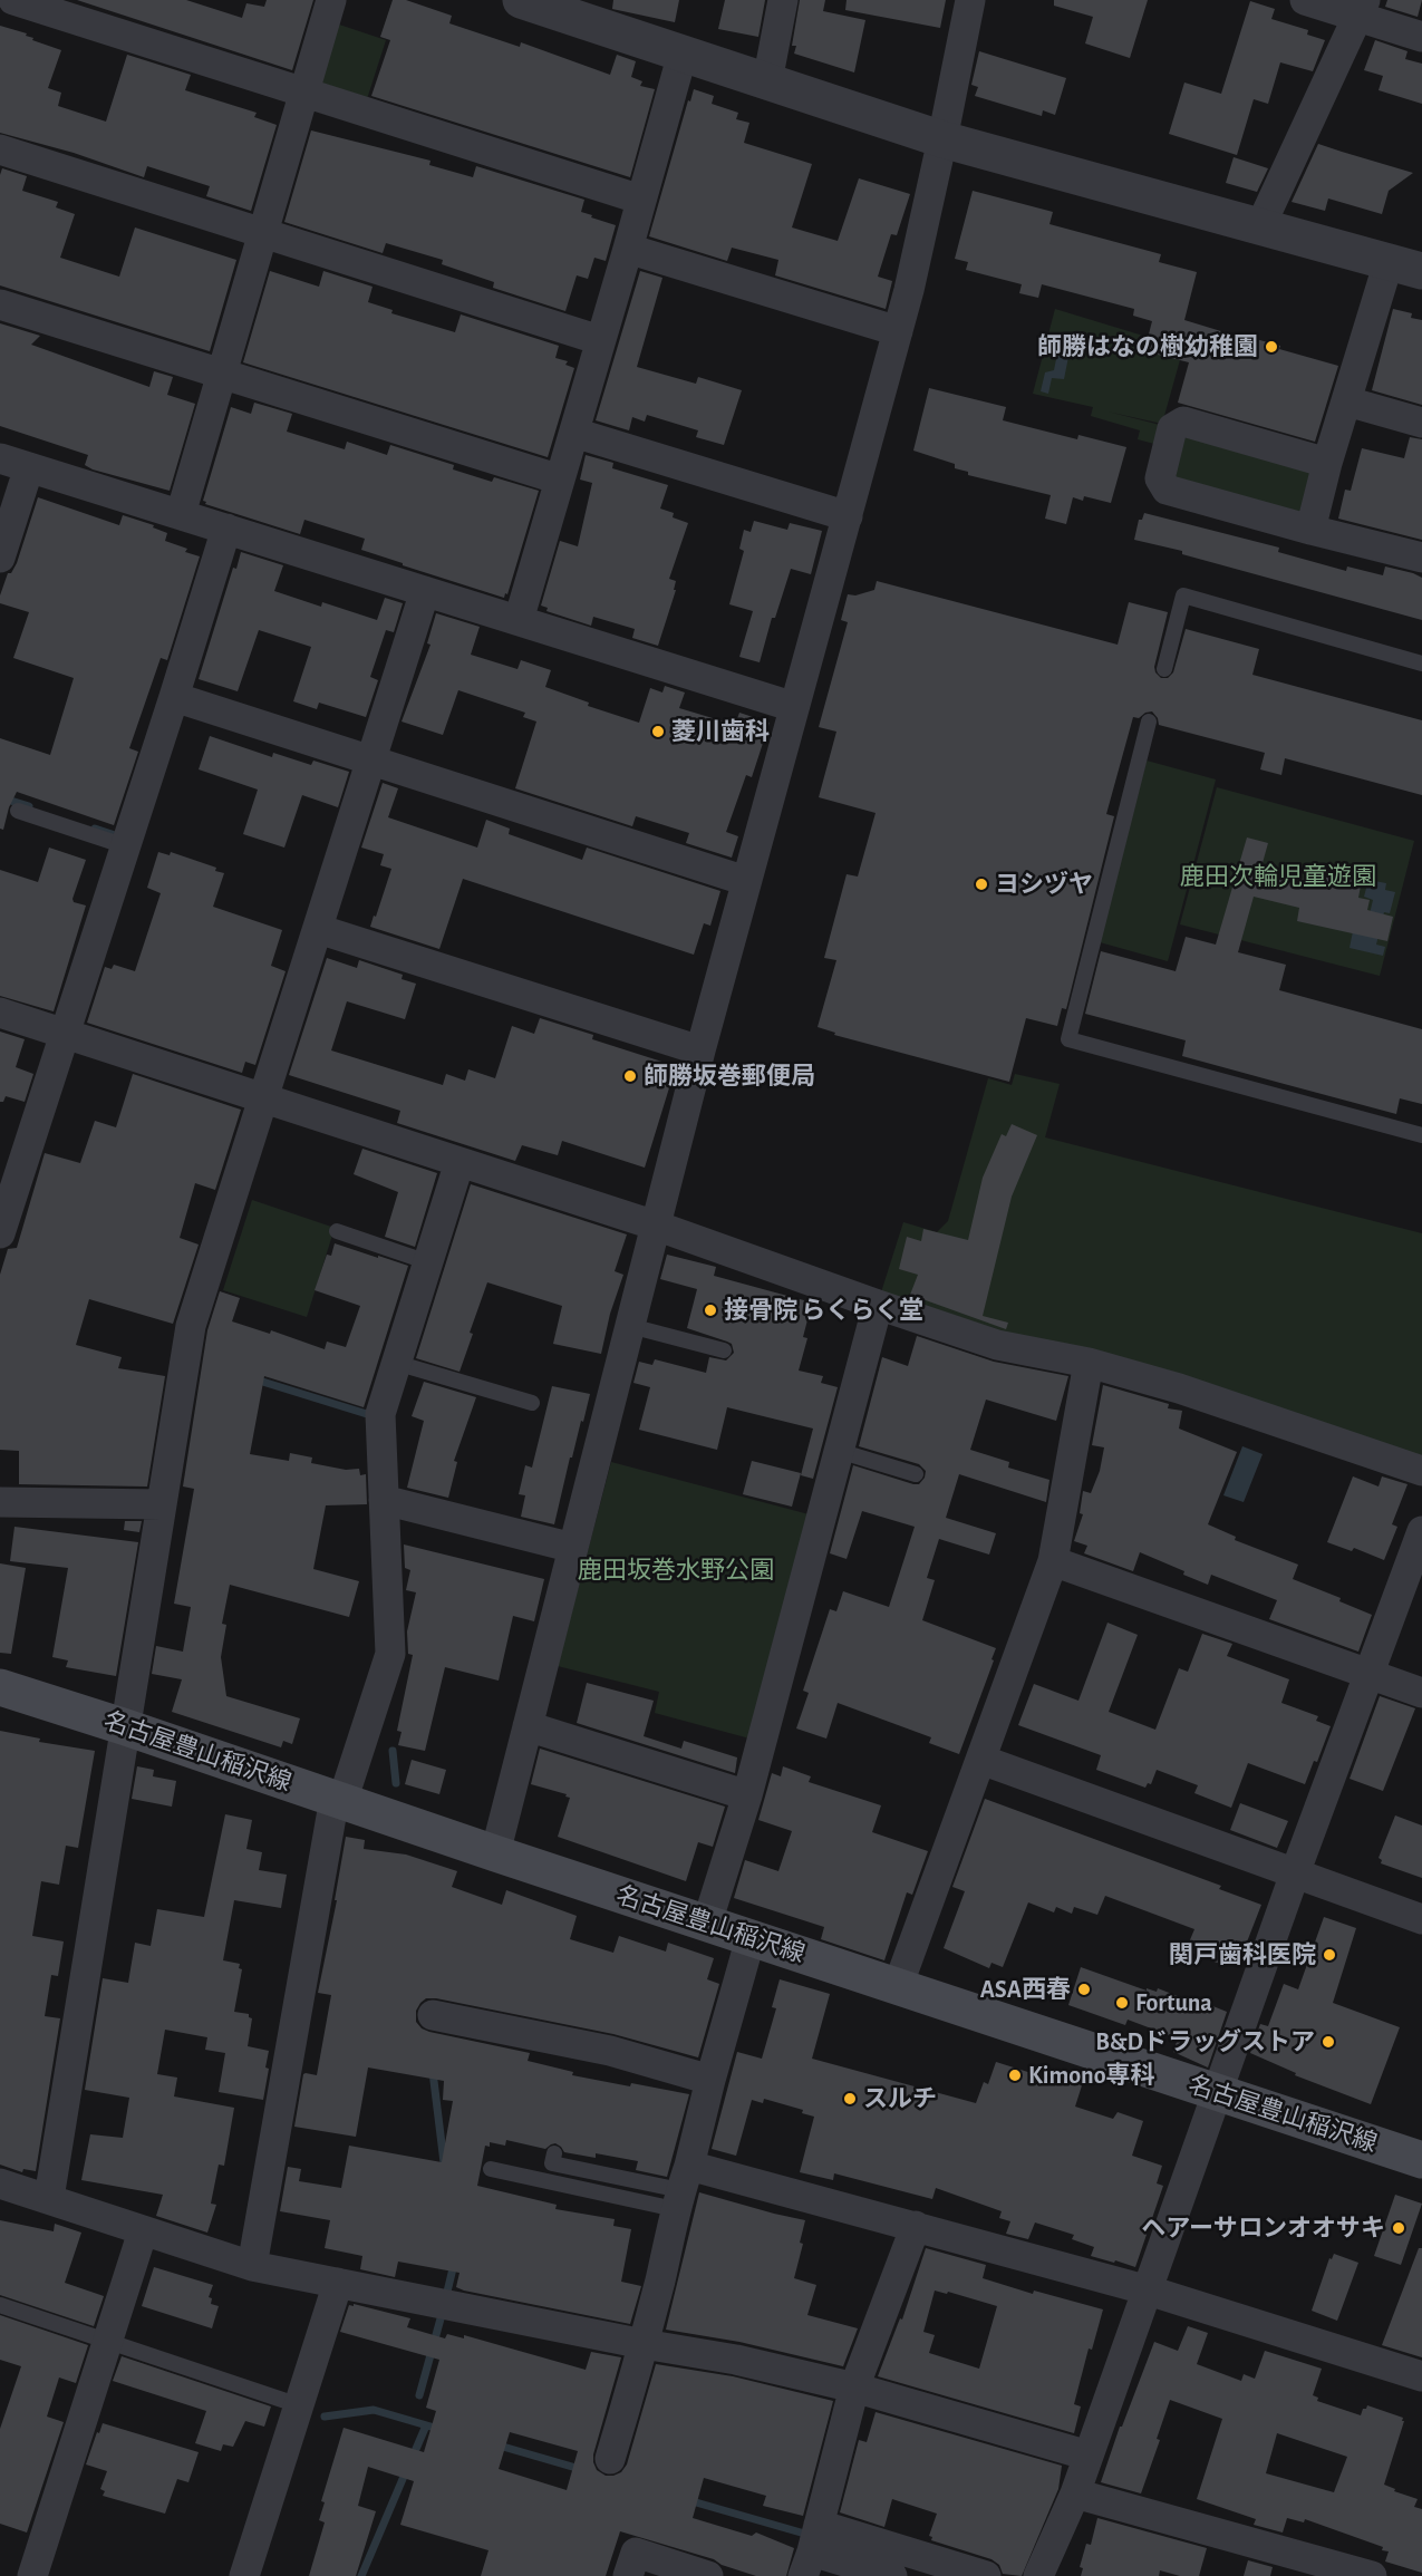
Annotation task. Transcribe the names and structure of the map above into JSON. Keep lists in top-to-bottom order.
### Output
{
  "streets": {
    "main road": ["名古屋豊山稲沢線"]
  },
  "parks": ["鹿田次輪児童遊園", "鹿田坂巻水野公園"],
  "places": [
    "師勝はなの樹幼稚園",
    "菱川歯科",
    "ヨシヅヤ",
    "師勝坂巻郵便局",
    "接骨院 らくらく堂",
    "関戸歯科医院",
    "ASA西春",
    "Fortuna",
    "B&Dドラッグストア",
    "Kimono専科",
    "スルチ",
    "ヘアーサロンオオサキ"
  ]
}
